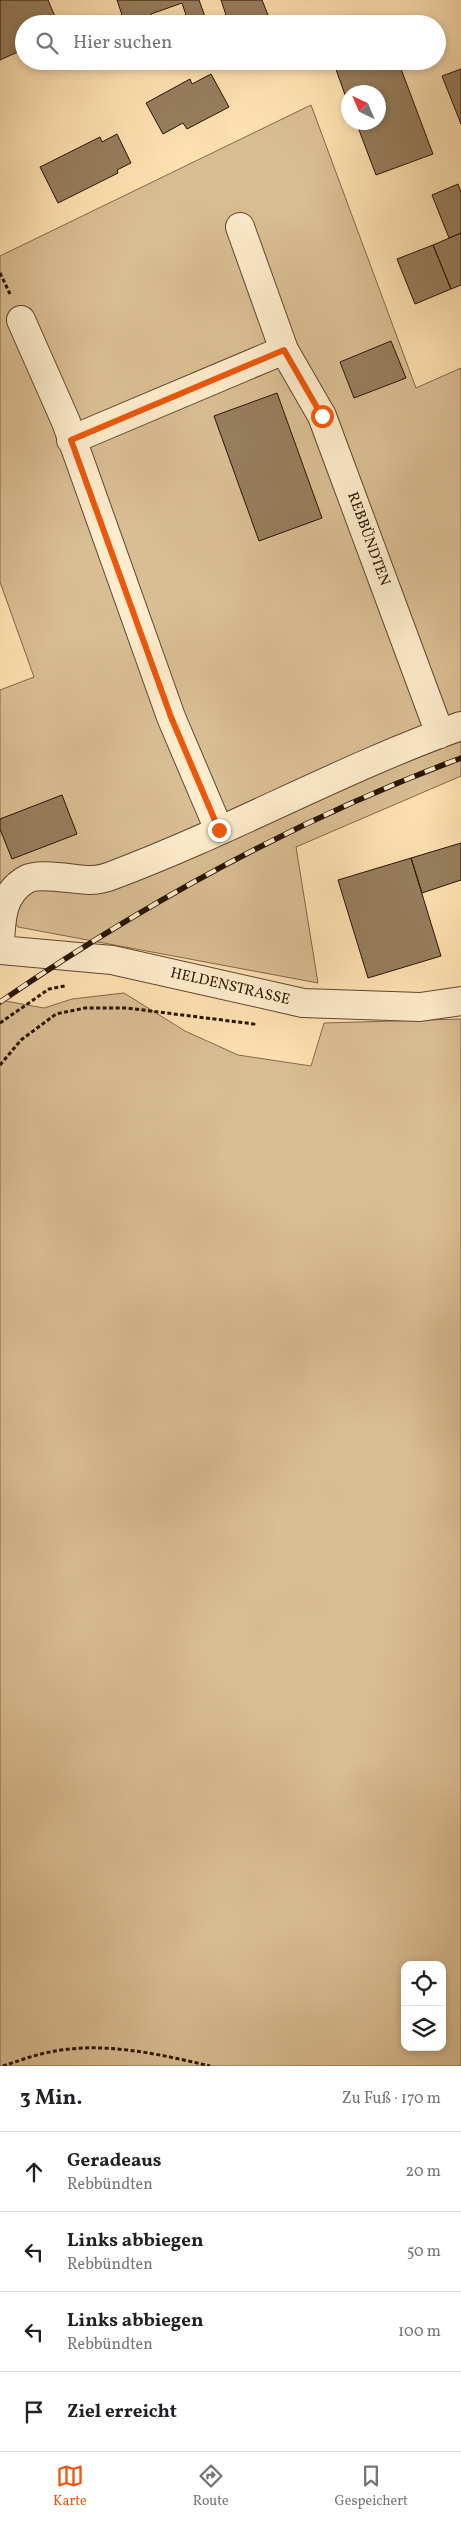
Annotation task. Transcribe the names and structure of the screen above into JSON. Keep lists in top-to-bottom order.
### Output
{
  "streets": {
    "street": ["REBBÜNDTEN", "HELDENSTRASSE"]
  },
  "north": "top left",
  "page": {
    "search": "Hier suchen",
    "heading": ["3 Min.", "Zu Fuß · 170 m"],
    "list": [
      ["Geradeaus", "Rebbündten", "20 m"],
      ["Links abbiegen", "Rebbündten", "50 m"],
      ["Links abbiegen", "Rebbündten", "100 m"],
      "Ziel erreicht"
    ],
    "nav": ["Karte", "Route", "Gespeichert"]
  }
}
